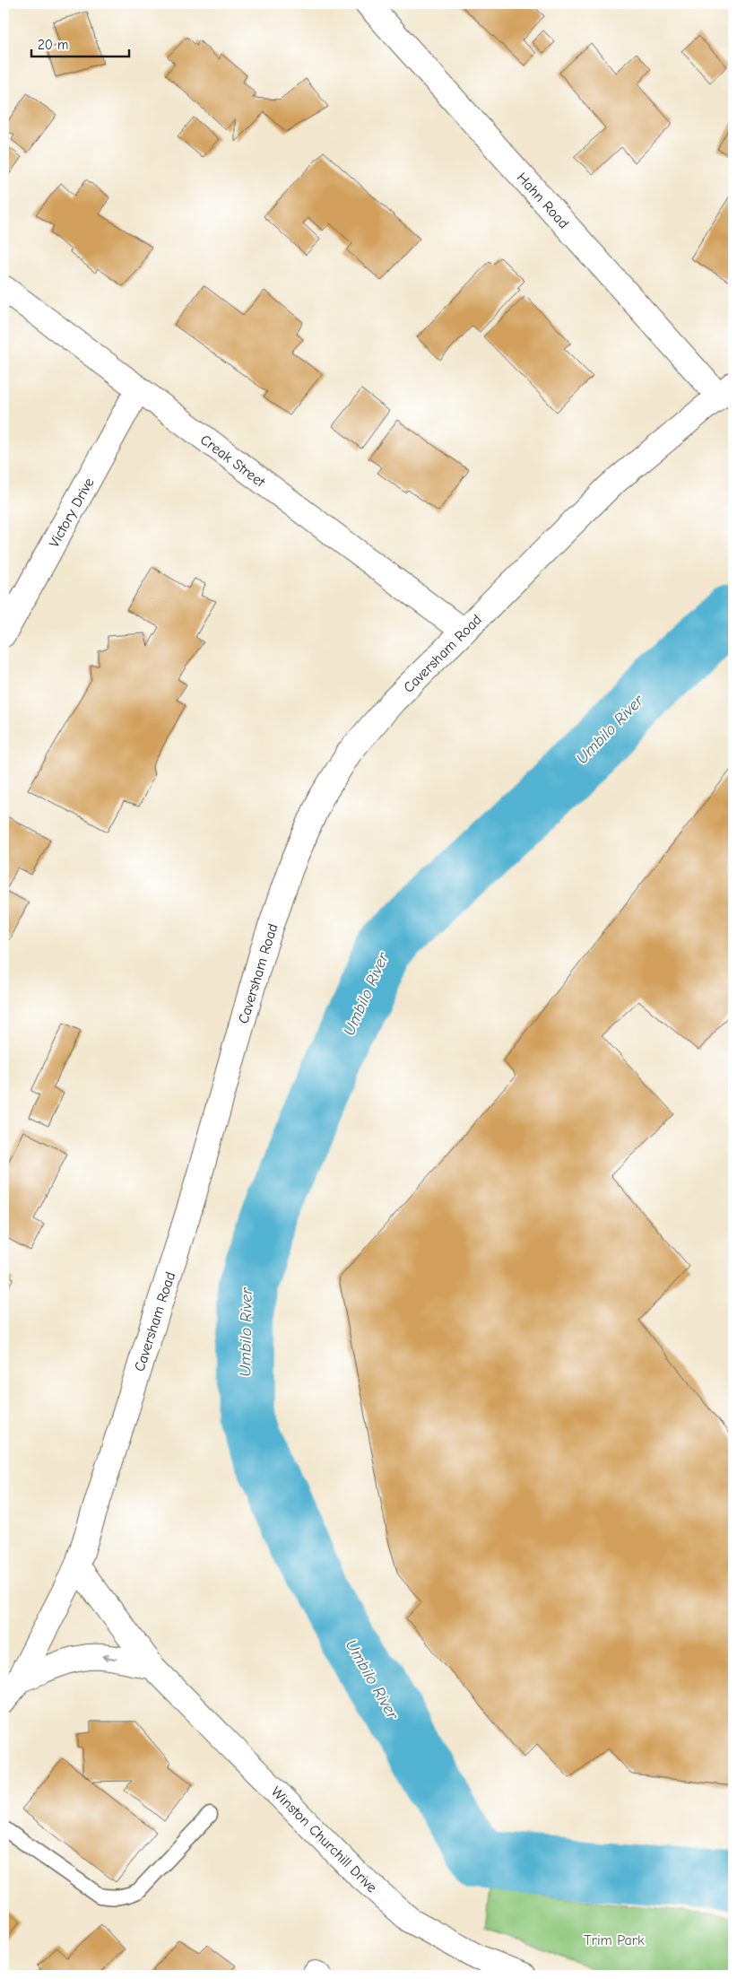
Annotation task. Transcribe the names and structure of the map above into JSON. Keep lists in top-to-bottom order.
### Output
{
  "streets": {
    "street": [
      "Hahn Road",
      "Creak Street",
      "Victory Drive",
      "Caversham Road",
      "Winston Churchill Drive"
    ]
  },
  "crossings": [
    ["Hahn Road", "Caversham Road"],
    ["Creak Street", "Victory Drive"],
    ["Creak Street", "Caversham Road"],
    ["Caversham Road", "Winston Churchill Drive"]
  ],
  "water": ["Umbilo River"],
  "parks": ["Trim Park"],
  "scale_bar": "20 m"
}
